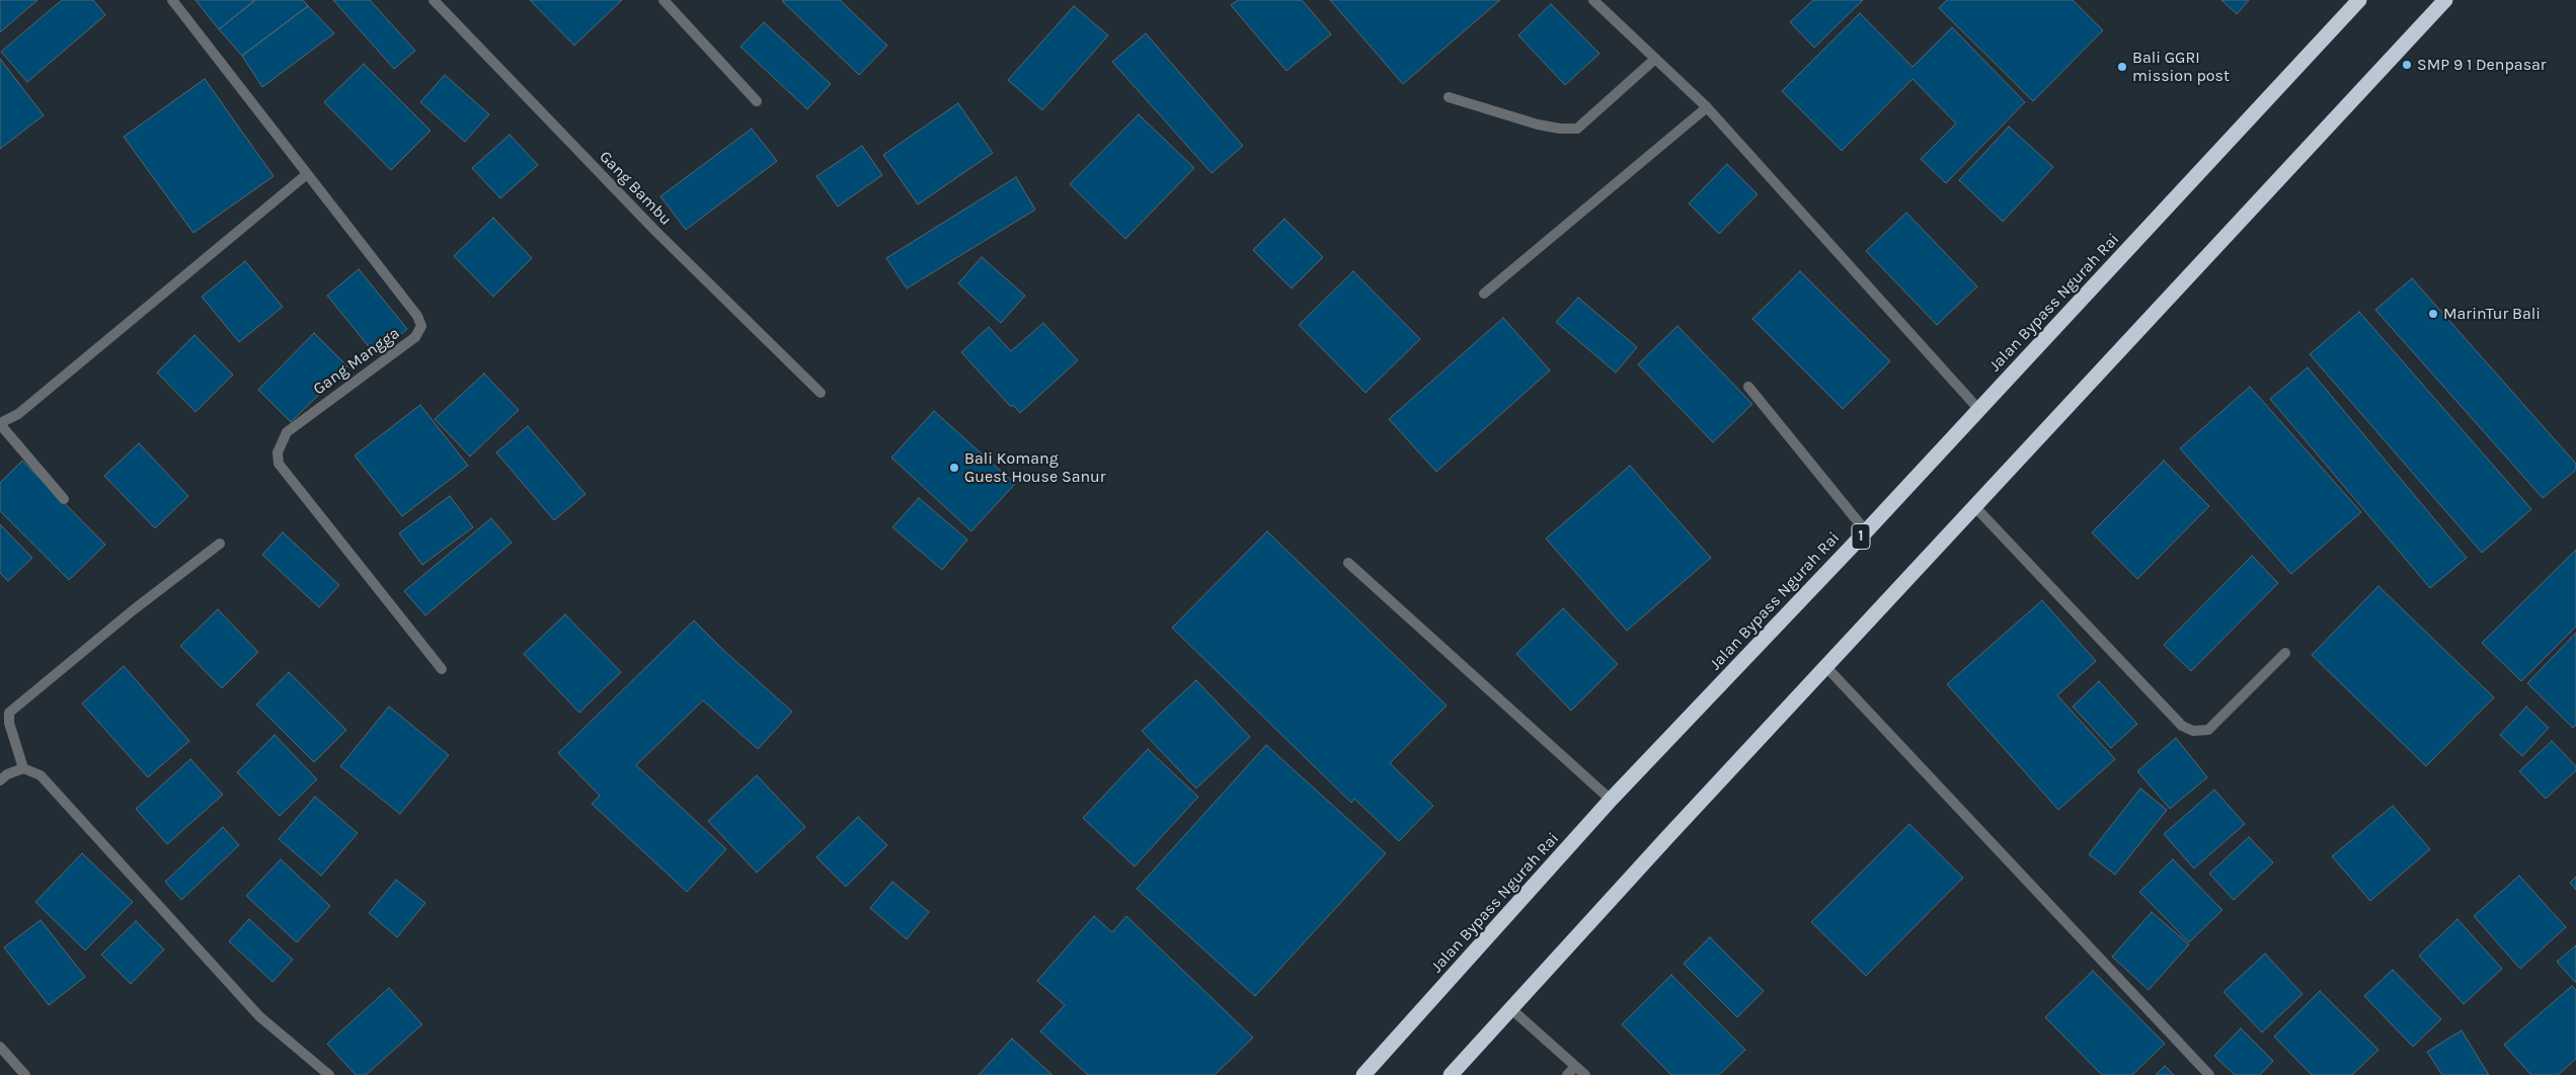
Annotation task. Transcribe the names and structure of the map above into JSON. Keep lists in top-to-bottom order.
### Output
{
  "streets": {
    "highway": ["Jalan Bypass Ngurah Rai", "1"],
    "street": ["Gang Bambu", "Gang Mangga"]
  },
  "places": [
    "SMP 9 1 Denpasar",
    "Bali GGRI mission post",
    "MarinTur Bali",
    "Bali Komang Guest House Sanur"
  ]
}
